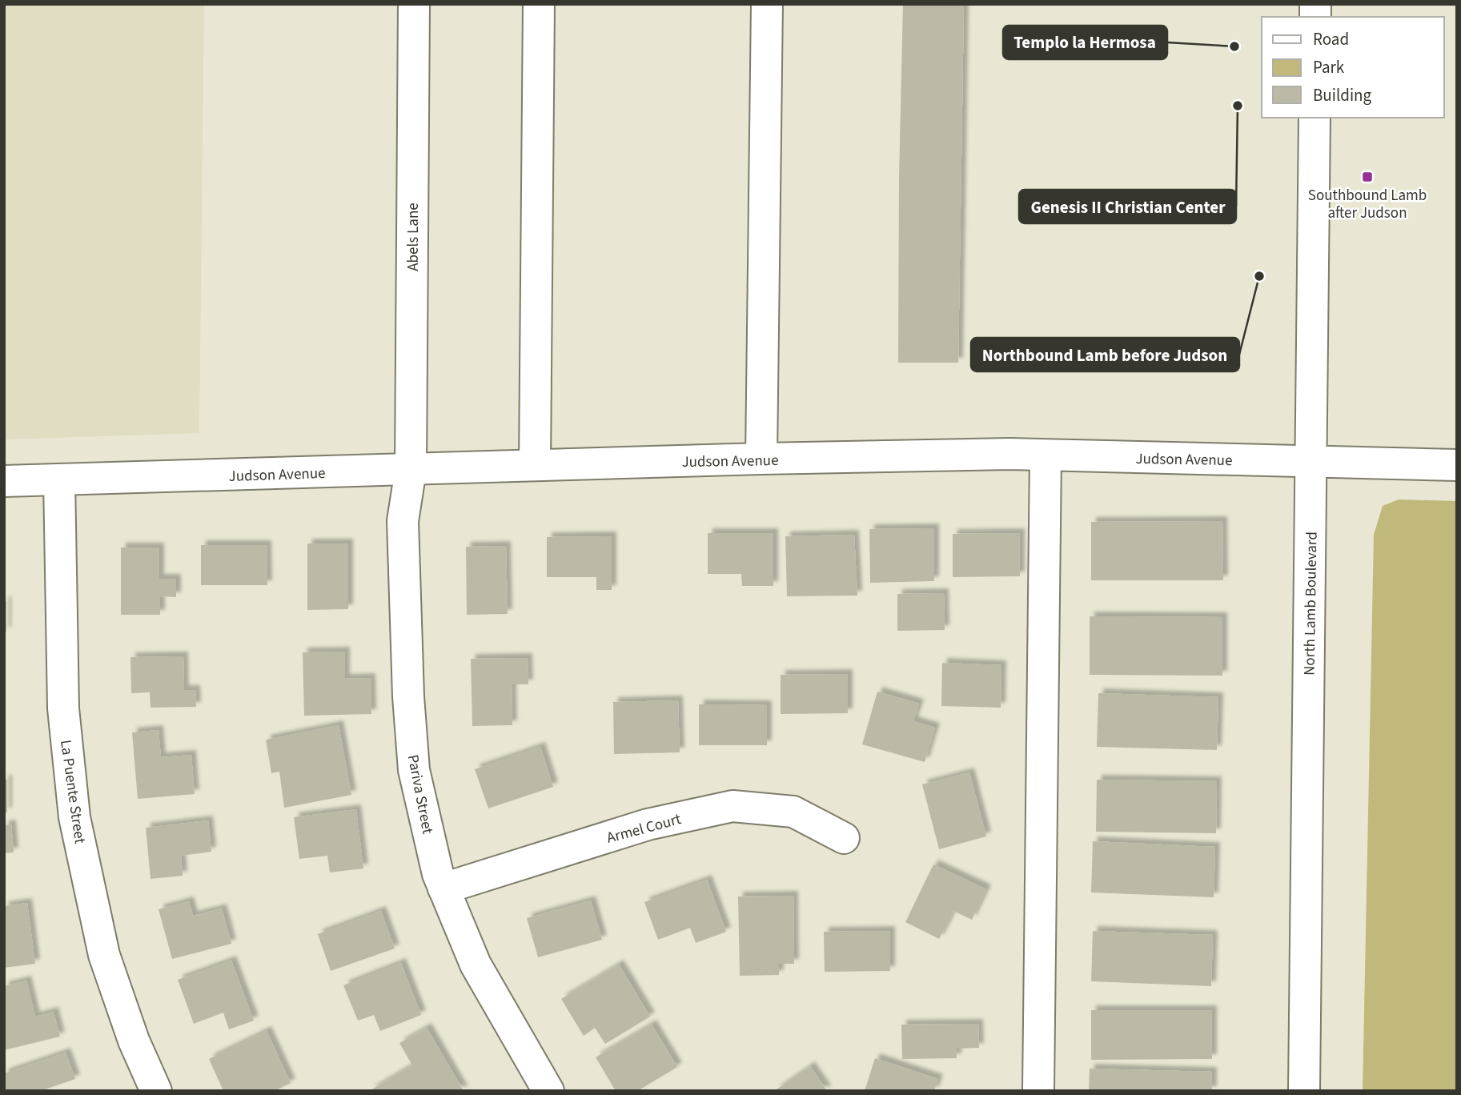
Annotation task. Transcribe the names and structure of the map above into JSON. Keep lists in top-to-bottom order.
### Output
{
  "streets": {
    "street": [
      "Abels Lane",
      "Judson Avenue",
      "North Lamb Boulevard",
      "La Puente Street",
      "Pariva Street",
      "Armel Court"
    ]
  },
  "crossings": [
    ["Abels Lane", "Judson Avenue"],
    ["Abels Lane", "Pariva Street"],
    ["Judson Avenue", "North Lamb Boulevard"],
    ["Judson Avenue", "La Puente Street"],
    ["Judson Avenue", "Pariva Street"],
    ["Pariva Street", "Armel Court"]
  ],
  "places": {
    "other": ["Templo la Hermosa", "Genesis II Christian Center", "Northbound Lamb before Judson"],
    "transit": ["Southbound Lamb after Judson"]
  },
  "legend": ["Road", "Park", "Building"]
}
